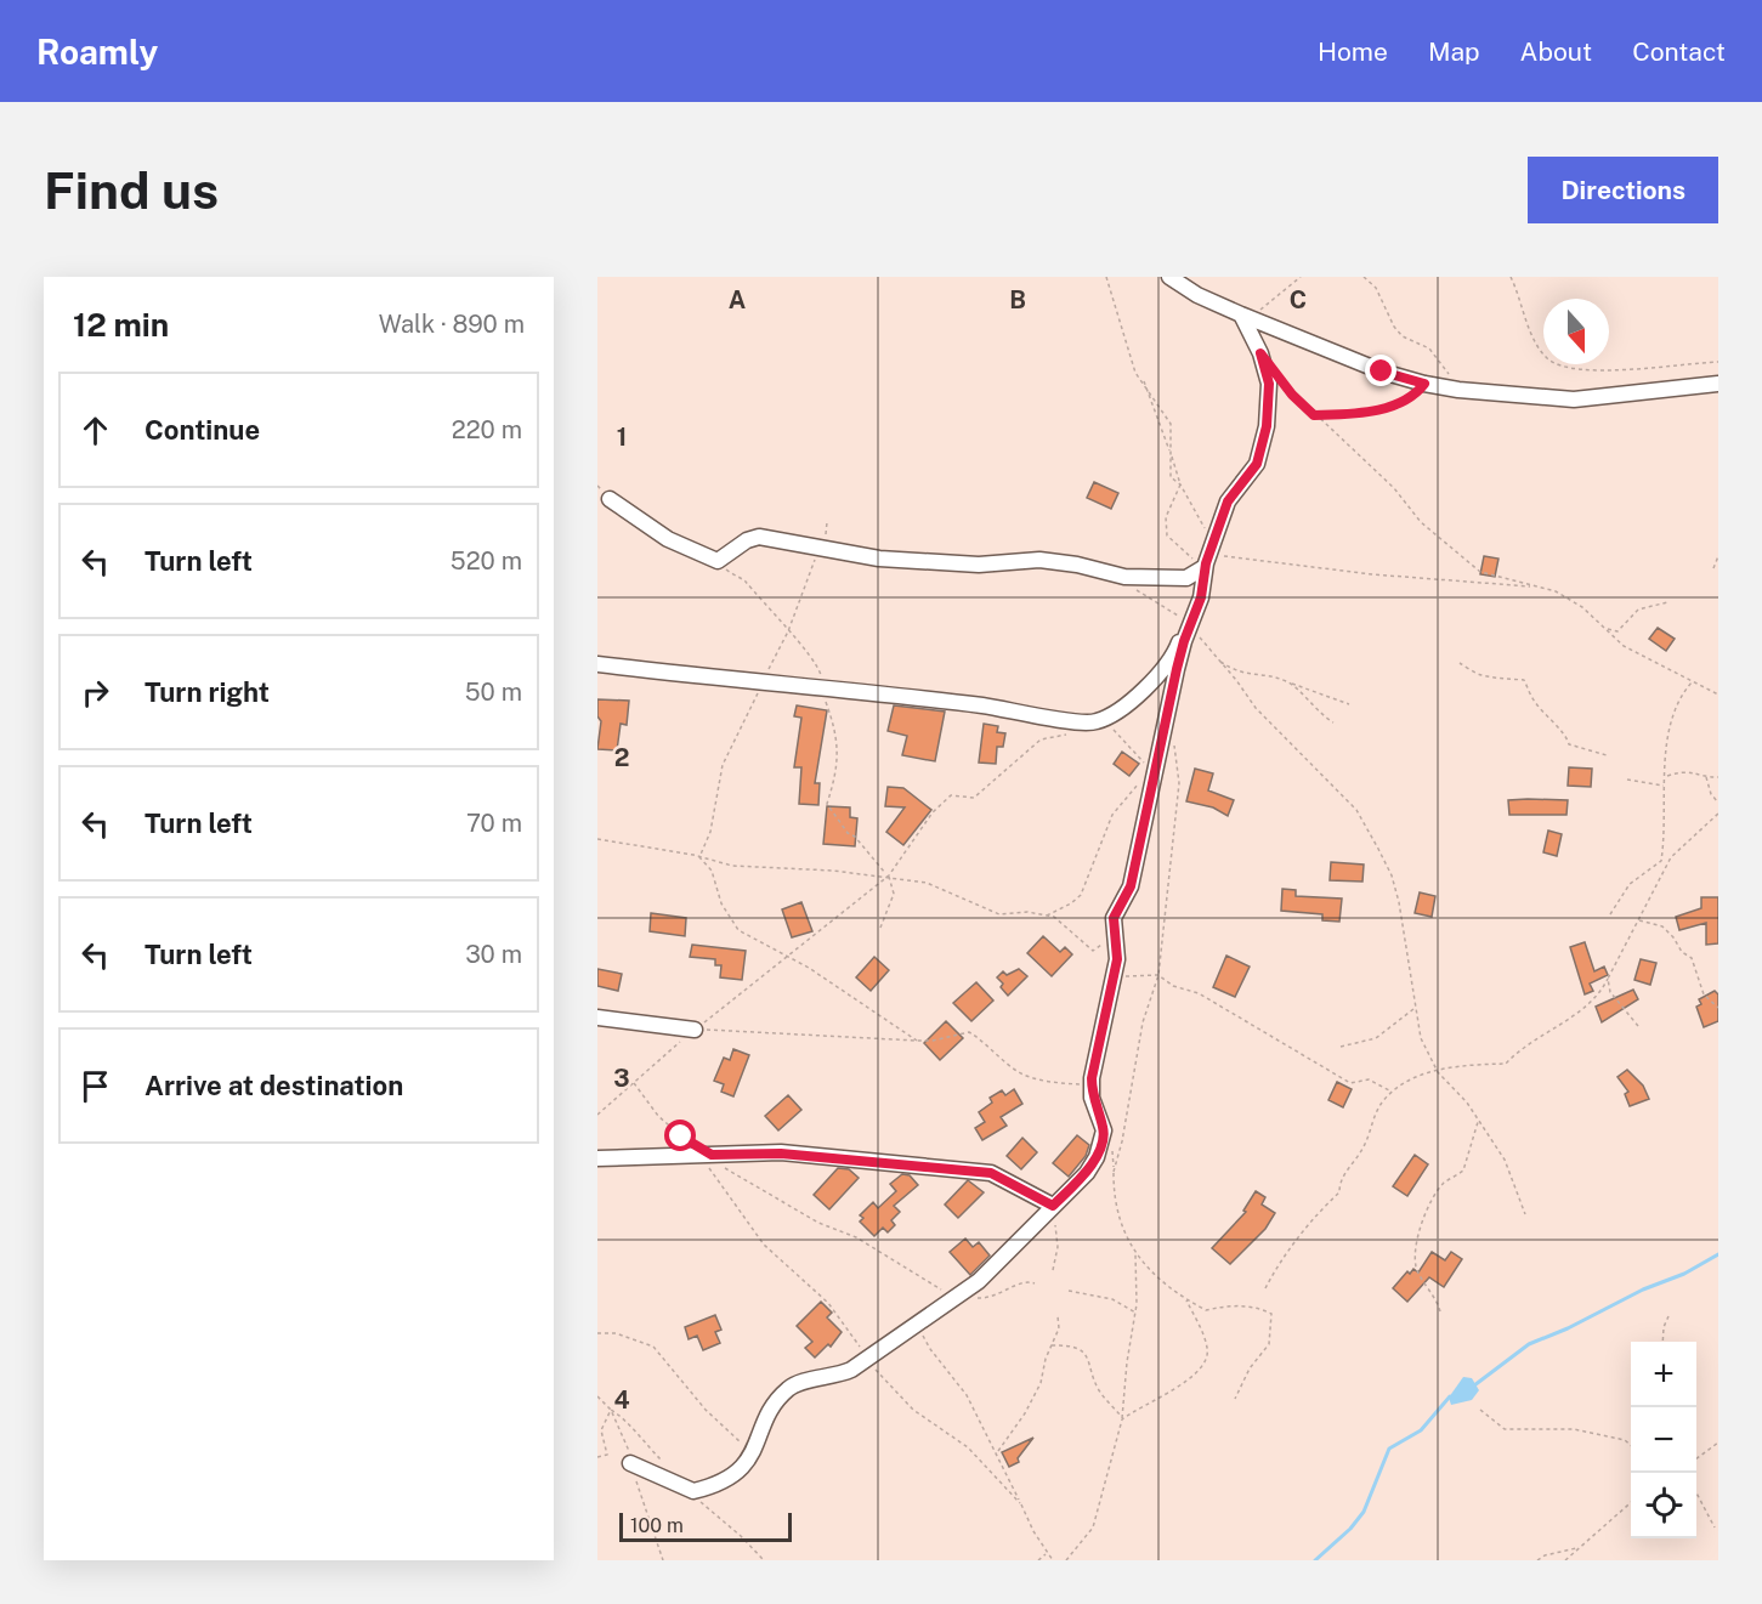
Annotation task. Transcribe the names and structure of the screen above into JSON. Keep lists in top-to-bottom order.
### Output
{
  "scale_bar": "100 m",
  "north": "bottom",
  "page": {
    "header": "Roamly",
    "nav": [
      "Home",
      "Map",
      "About",
      "Contact"
    ],
    "buttons": "Directions",
    "title": "Find us",
    "heading": ["12 min", "Walk · 890 m"],
    "list": [
      ["Continue", "220 m"],
      ["Turn left", "520 m"],
      ["Turn right", "50 m"],
      ["Turn left", "70 m"],
      ["Turn left", "30 m"],
      "Arrive at destination"
    ],
    "map_buttons": ["+", "−"],
    "scale": "100 m"
  },
  "grid": {
    "columns": ["A", "B", "C"],
    "rows": [
      "1",
      "2",
      "3",
      "4"
    ]
  }
}
